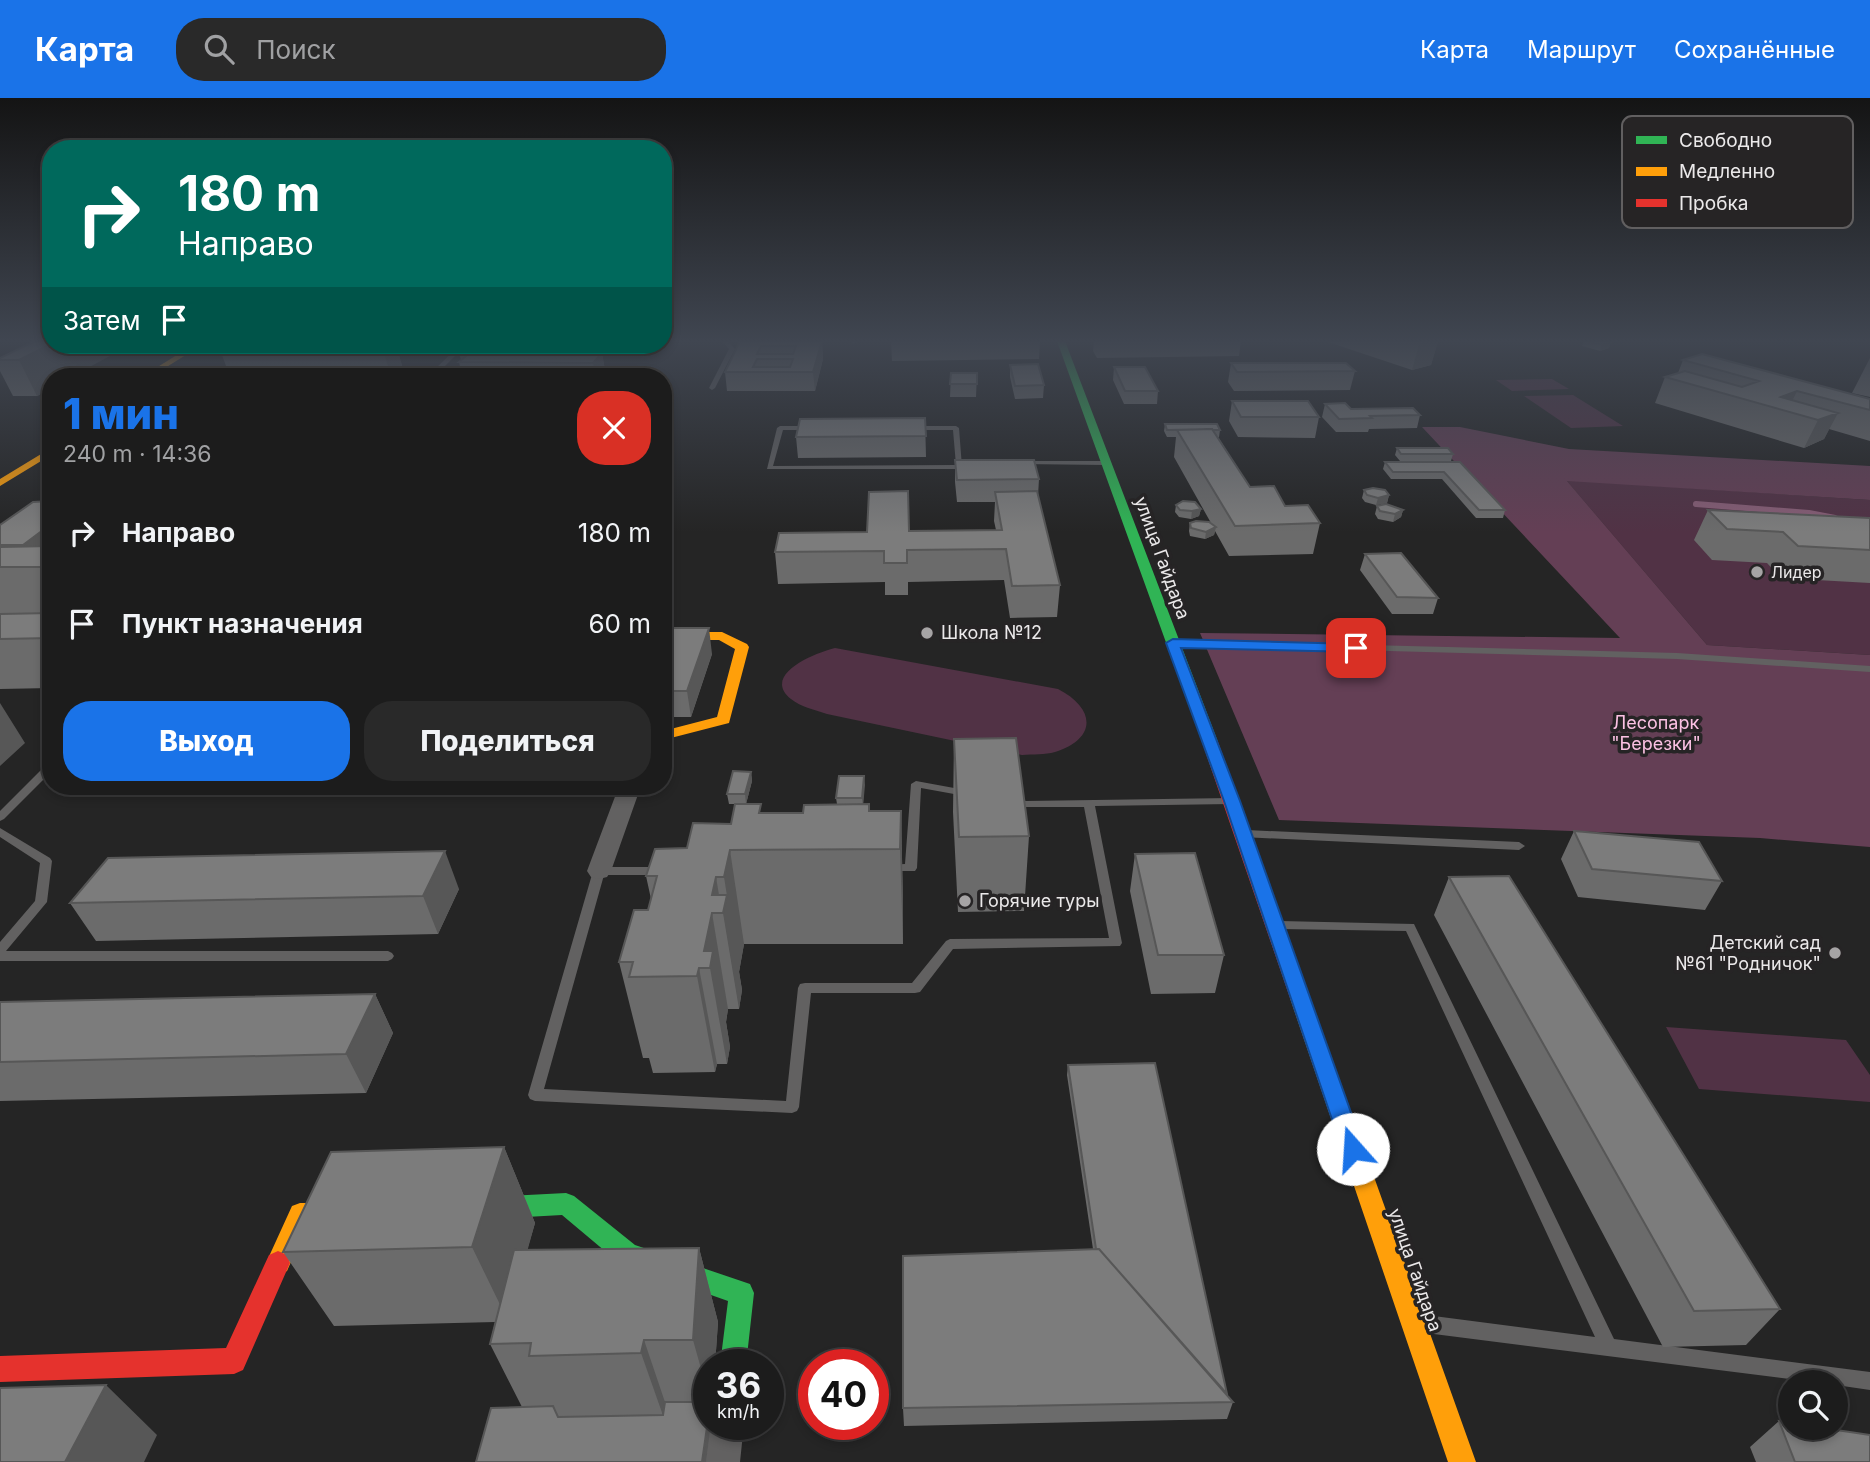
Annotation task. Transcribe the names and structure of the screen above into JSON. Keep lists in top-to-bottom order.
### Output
{
  "streets": {
    "street": ["улица Гайдара"]
  },
  "parks": ["Лесопарк \"Березки\""],
  "places": [
    "Лидер",
    "Школа №12",
    "Горячие туры",
    "Детский сад №61 \"Родничок\""
  ],
  "legend": ["Свободно", "Медленно", "Пробка"],
  "page": {
    "header": "Карта",
    "search": "Поиск",
    "nav": ["Карта", "Маршрут", "Сохранённые"],
    "turn": ["180 m", "Направо"],
    "then": "Затем",
    "heading": ["1 мин", "240 m · 14:36"],
    "list": [
      {
        "name": "Направо",
        "value": "180 m"
      },
      {
        "name": "Пункт назначения",
        "value": "60 m"
      }
    ],
    "buttons": ["Выход", "Поделиться"],
    "speed": "36 km/h",
    "limit": "40"
  }
}
